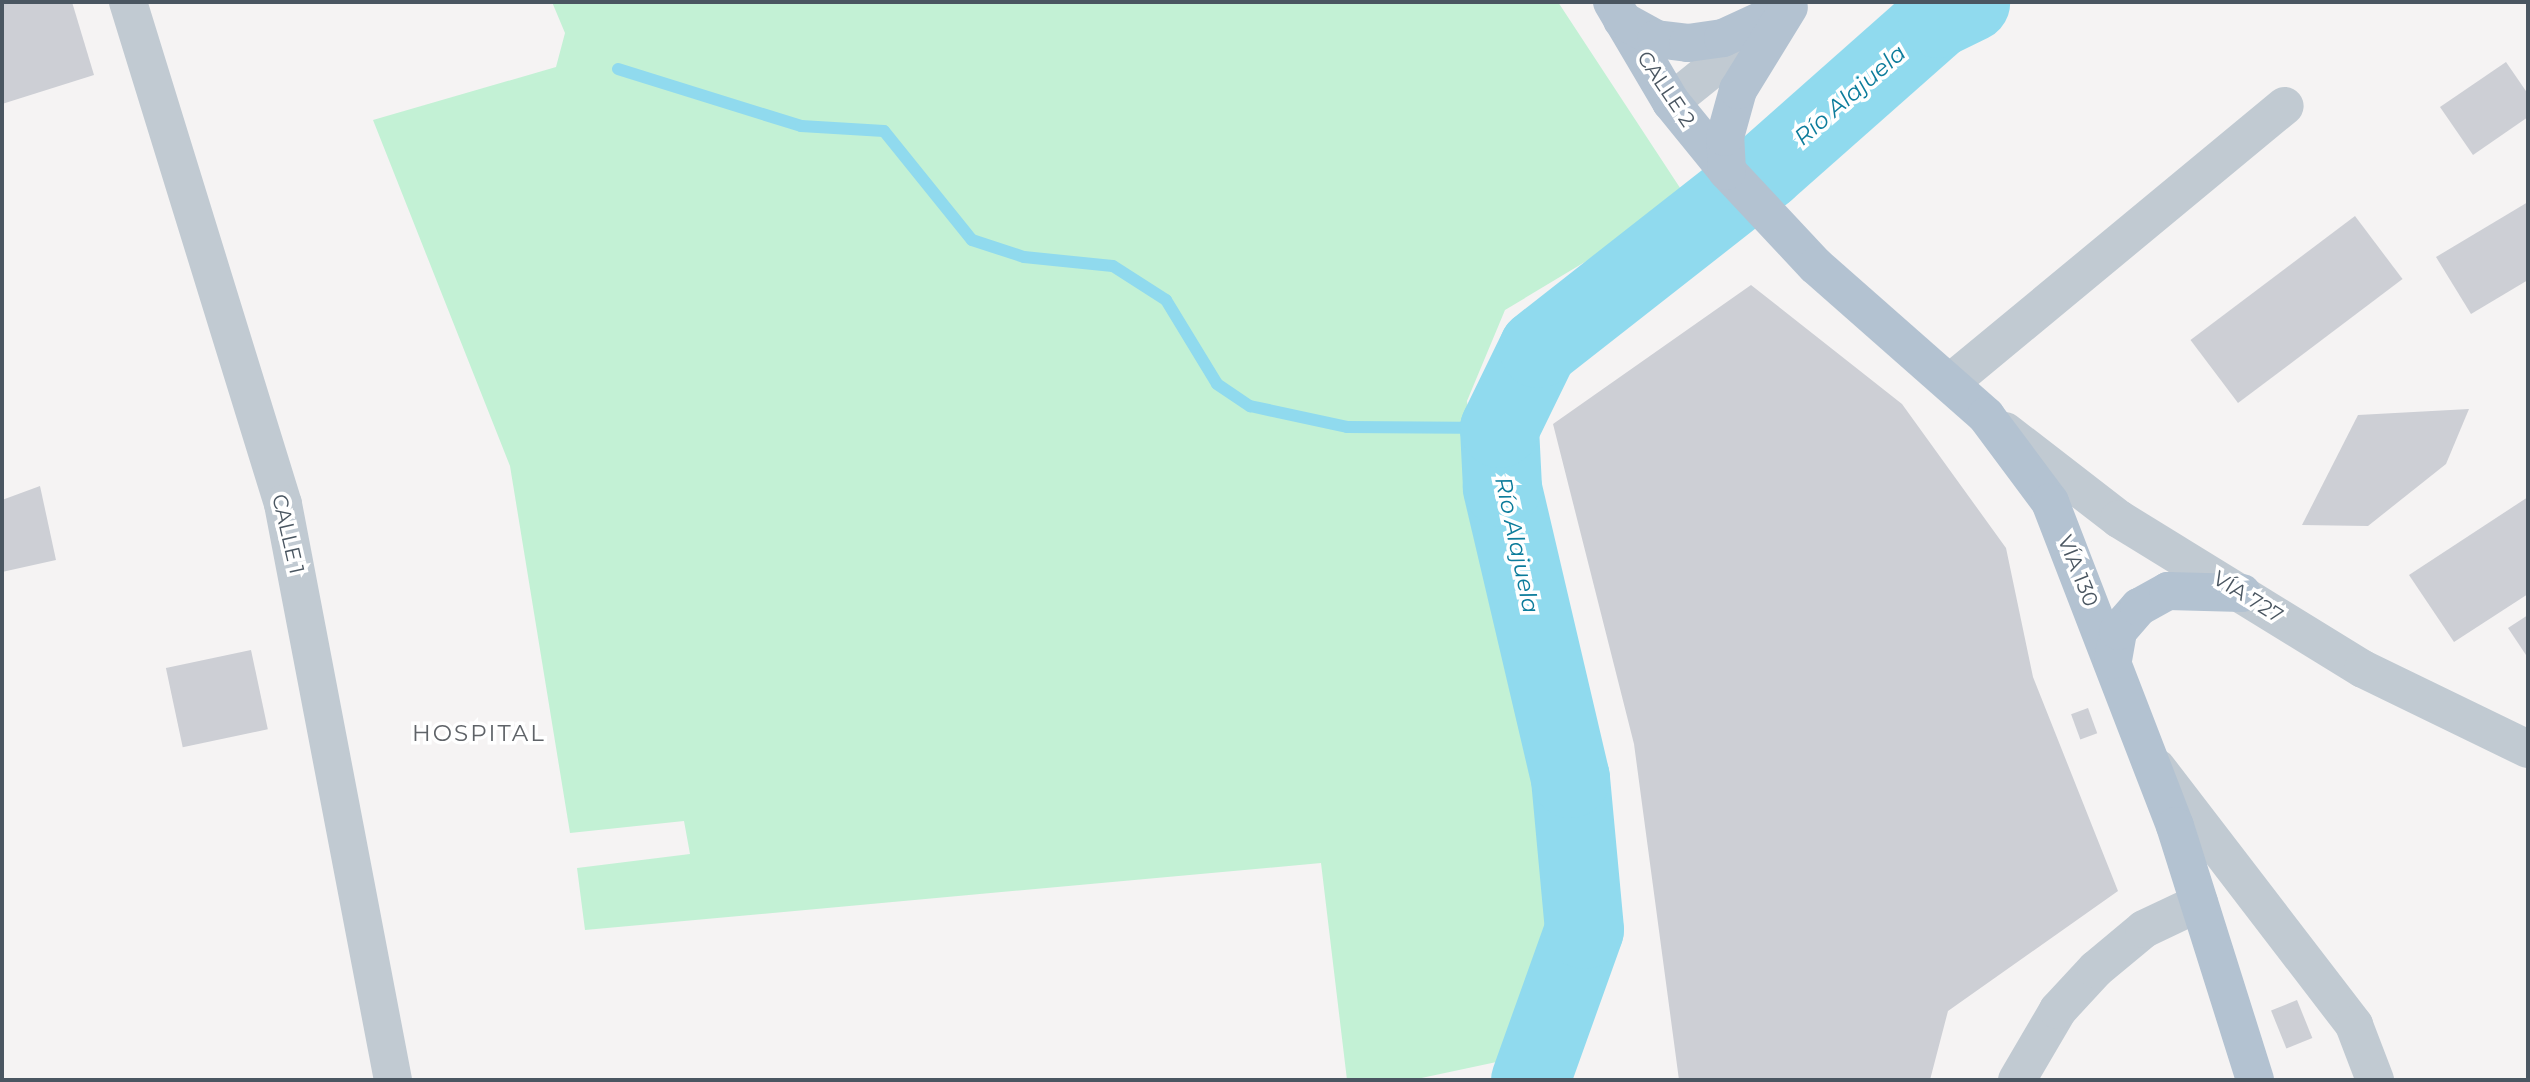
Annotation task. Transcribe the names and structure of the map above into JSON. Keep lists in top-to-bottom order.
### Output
{
  "streets": {
    "main road": ["CALLE 2", "VÍA 130"],
    "street": ["CALLE 1", "VÍA 727"]
  },
  "crossings": [
    ["CALLE 2", "VÍA 130"],
    ["VÍA 130", "VÍA 727"]
  ],
  "districts": ["HOSPITAL"],
  "water": ["Río Alajuela"]
}
